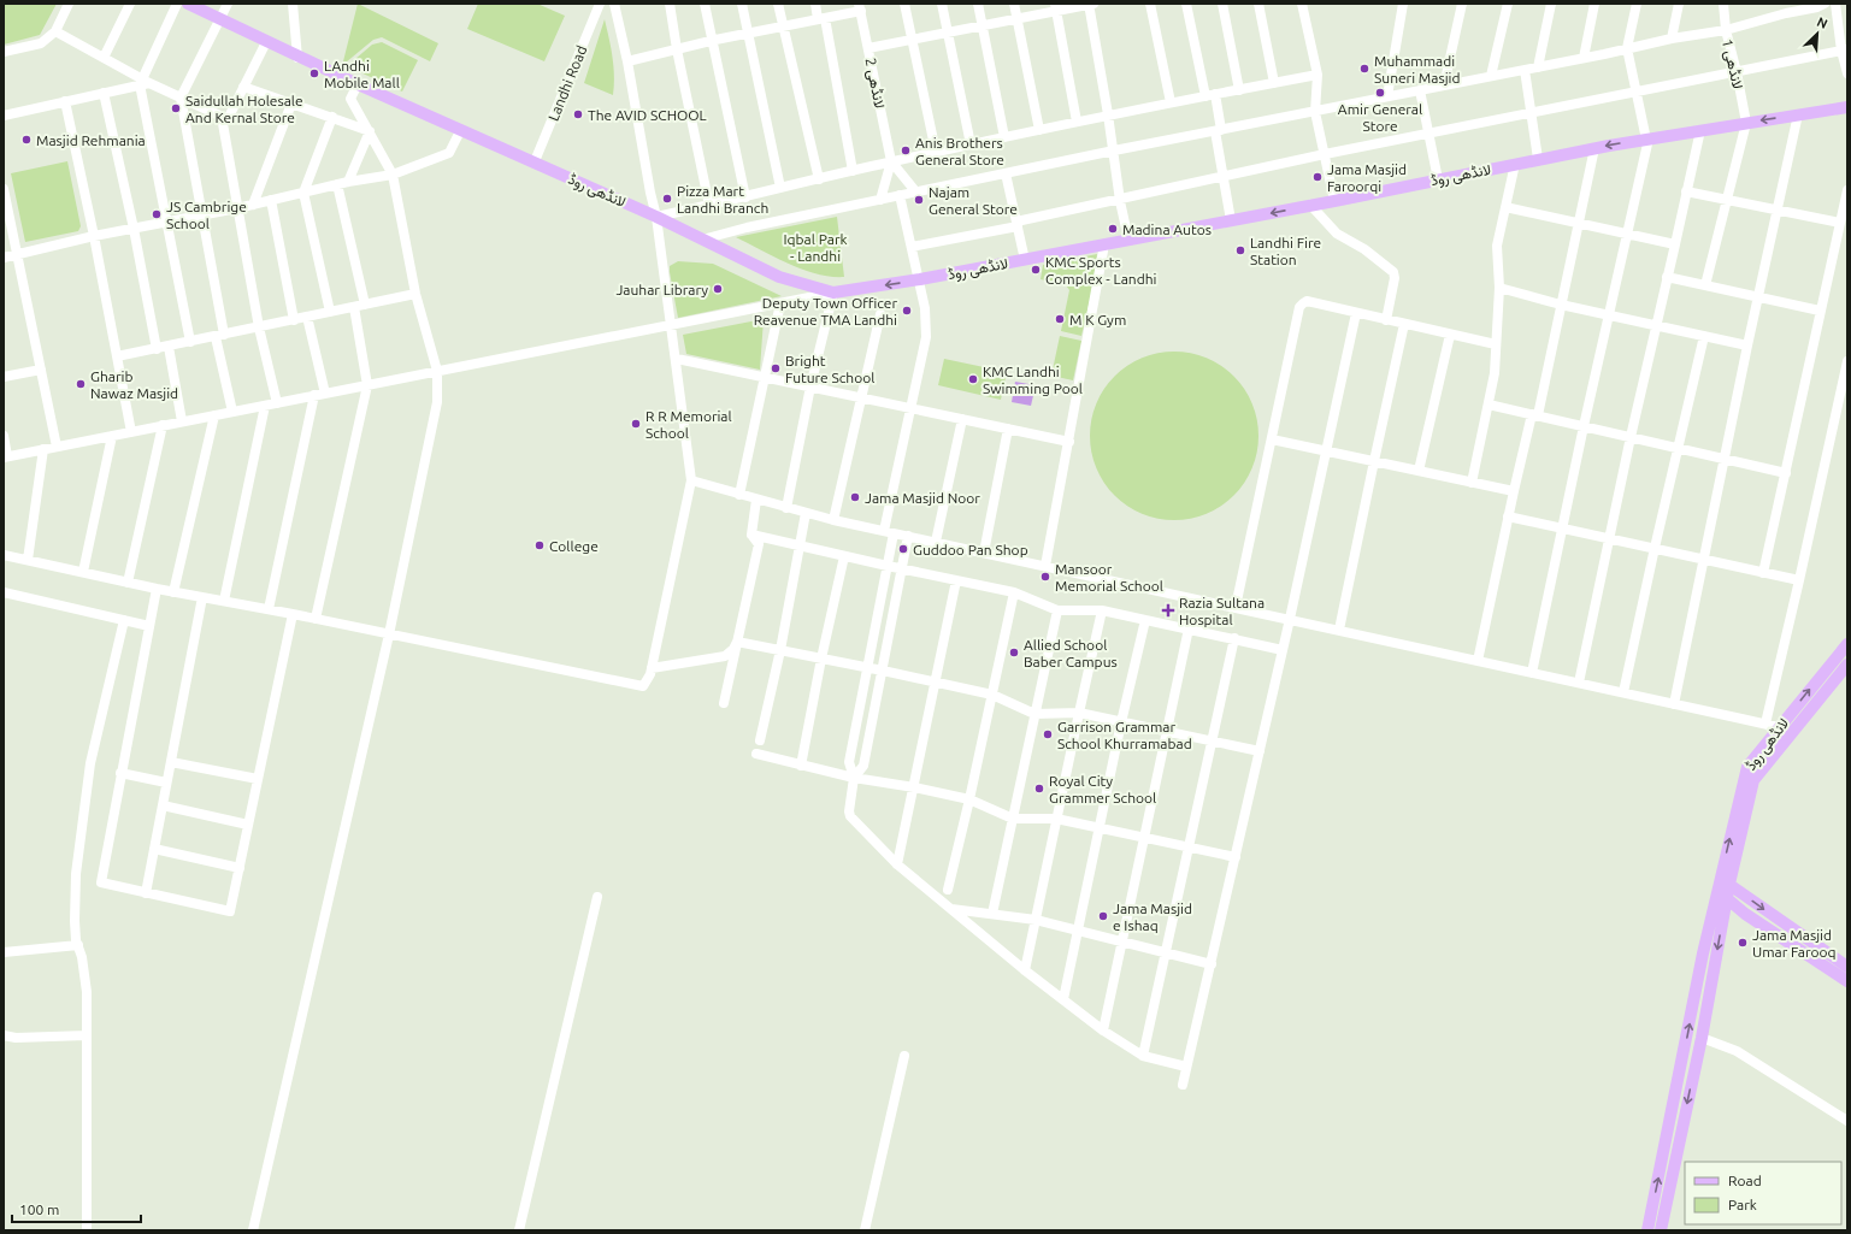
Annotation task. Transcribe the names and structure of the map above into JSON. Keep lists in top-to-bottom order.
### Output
{
  "streets": {
    "main road": ["لانڈھی روڈ"],
    "street": ["لانڈھی 1", "Landhi Road", "لانڈھی 2"]
  },
  "crossings": [
    ["لانڈھی 1", "لانڈھی روڈ"],
    ["Landhi Road", "لانڈھی روڈ"]
  ],
  "parks": ["Iqbal Park - Landhi"],
  "places": {
    "other": [
      "Muhammadi Suneri Masjid",
      "LAndhi Mobile Mall",
      "Amir General Store",
      "Saidullah Holesale And Kernal Store",
      "The AVID SCHOOL",
      "Masjid Rehmania",
      "Anis Brothers General Store",
      "Jama Masjid Faroorqi",
      "Pizza Mart Landhi Branch",
      "Najam General Store",
      "JS Cambrige School",
      "Madina Autos",
      "Landhi Fire Station",
      "KMC Sports Complex - Landhi",
      "Jauhar Library",
      "Deputy Town Officer Reavenue TMA Landhi",
      "M K Gym",
      "Bright Future School",
      "KMC Landhi Swimming Pool",
      "Gharib Nawaz Masjid",
      "R R Memorial School",
      "Jama Masjid Noor",
      "College",
      "Guddoo Pan Shop",
      "Mansoor Memorial School",
      "Allied School Baber Campus",
      "Garrison Grammar School Khurramabad",
      "Royal City Grammer School",
      "Jama Masjid e Ishaq",
      "Jama Masjid Umar Farooq"
    ],
    "health": ["Razia Sultana Hospital"]
  },
  "legend": ["Road", "Park"],
  "scale_bar": "100 m",
  "north": "top right"
}
